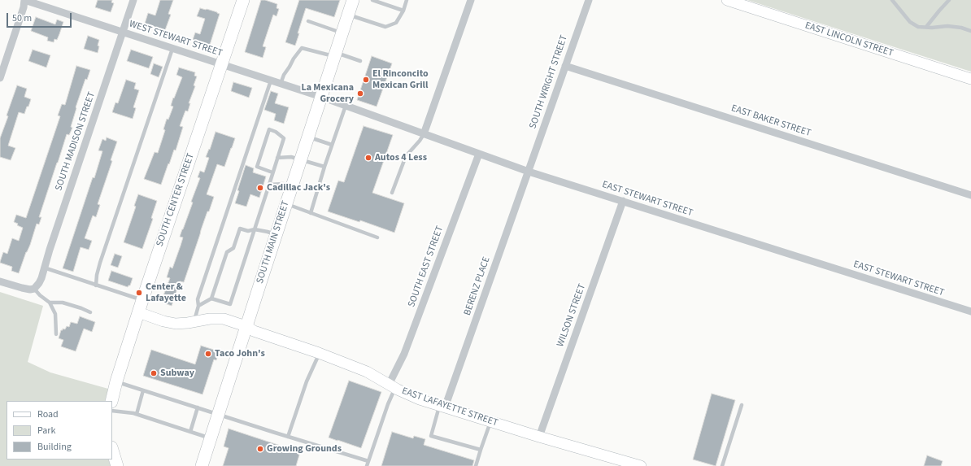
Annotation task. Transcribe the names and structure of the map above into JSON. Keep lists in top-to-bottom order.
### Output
{
  "streets": {
    "main road": ["SOUTH CENTER STREET", "SOUTH MAIN STREET"],
    "street": [
      "WEST STEWART STREET",
      "EAST LINCOLN STREET",
      "SOUTH WRIGHT STREET",
      "EAST BAKER STREET",
      "SOUTH MADISON STREET",
      "EAST STEWART STREET",
      "SOUTH EAST STREET",
      "BERENZ PLACE",
      "WILSON STREET",
      "EAST LAFAYETTE STREET"
    ]
  },
  "crossings": [
    ["WEST STEWART STREET", "SOUTH MADISON STREET"],
    ["WEST STEWART STREET", "EAST STEWART STREET"],
    ["WEST STEWART STREET", "SOUTH CENTER STREET"],
    ["WEST STEWART STREET", "SOUTH MAIN STREET"],
    ["SOUTH WRIGHT STREET", "EAST BAKER STREET"],
    ["SOUTH WRIGHT STREET", "EAST STEWART STREET"],
    ["SOUTH WRIGHT STREET", "BERENZ PLACE"],
    ["EAST STEWART STREET", "SOUTH MAIN STREET"],
    ["EAST STEWART STREET", "SOUTH EAST STREET"],
    ["EAST STEWART STREET", "BERENZ PLACE"],
    ["EAST STEWART STREET", "WILSON STREET"],
    ["SOUTH CENTER STREET", "EAST LAFAYETTE STREET"],
    ["SOUTH MAIN STREET", "EAST LAFAYETTE STREET"],
    ["SOUTH EAST STREET", "EAST LAFAYETTE STREET"],
    ["BERENZ PLACE", "EAST LAFAYETTE STREET"],
    ["WILSON STREET", "EAST LAFAYETTE STREET"]
  ],
  "places": [
    "El Rinconcito Mexican Grill",
    "La Mexicana Grocery",
    "Autos 4 Less",
    "Cadillac Jack's",
    "Center & Lafayette",
    "Taco John's",
    "Subway",
    "Growing Grounds"
  ],
  "legend": ["Road", "Park", "Building"],
  "scale_bar": "50 m"
}
